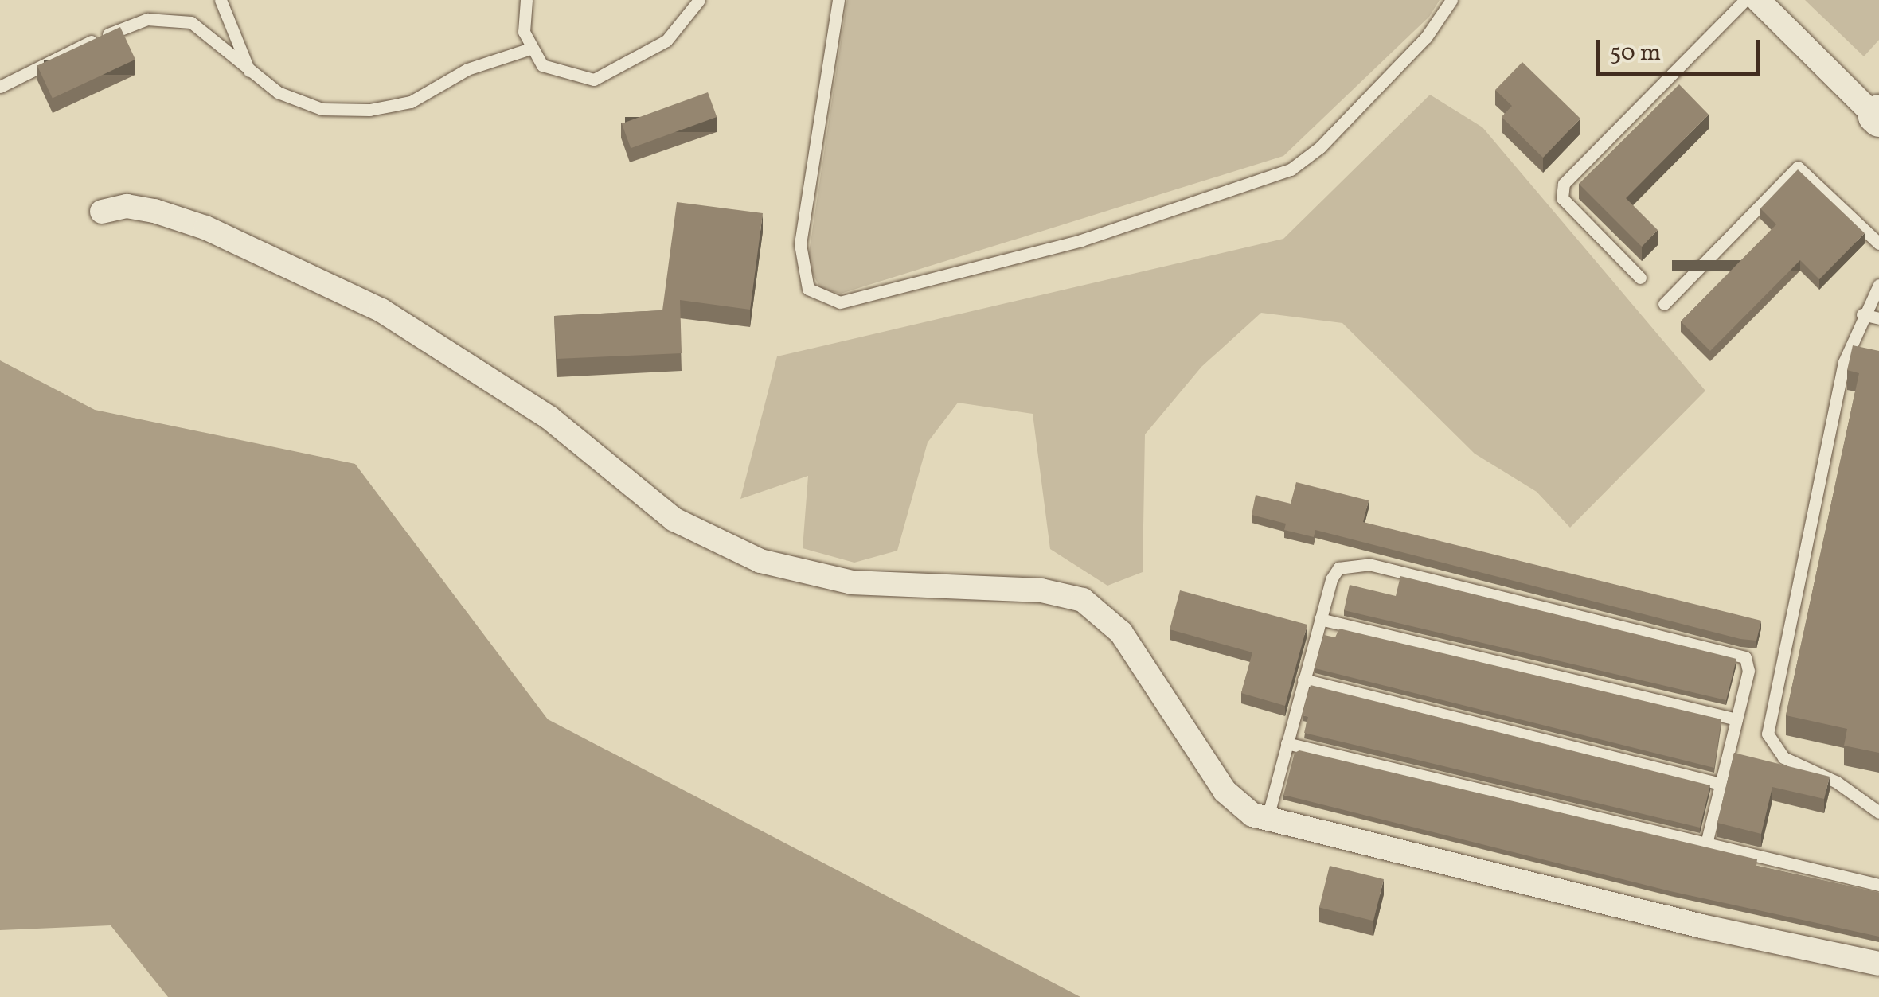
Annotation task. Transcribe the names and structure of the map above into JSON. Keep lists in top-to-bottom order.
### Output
{
  "scale_bar": "50 m"
}
